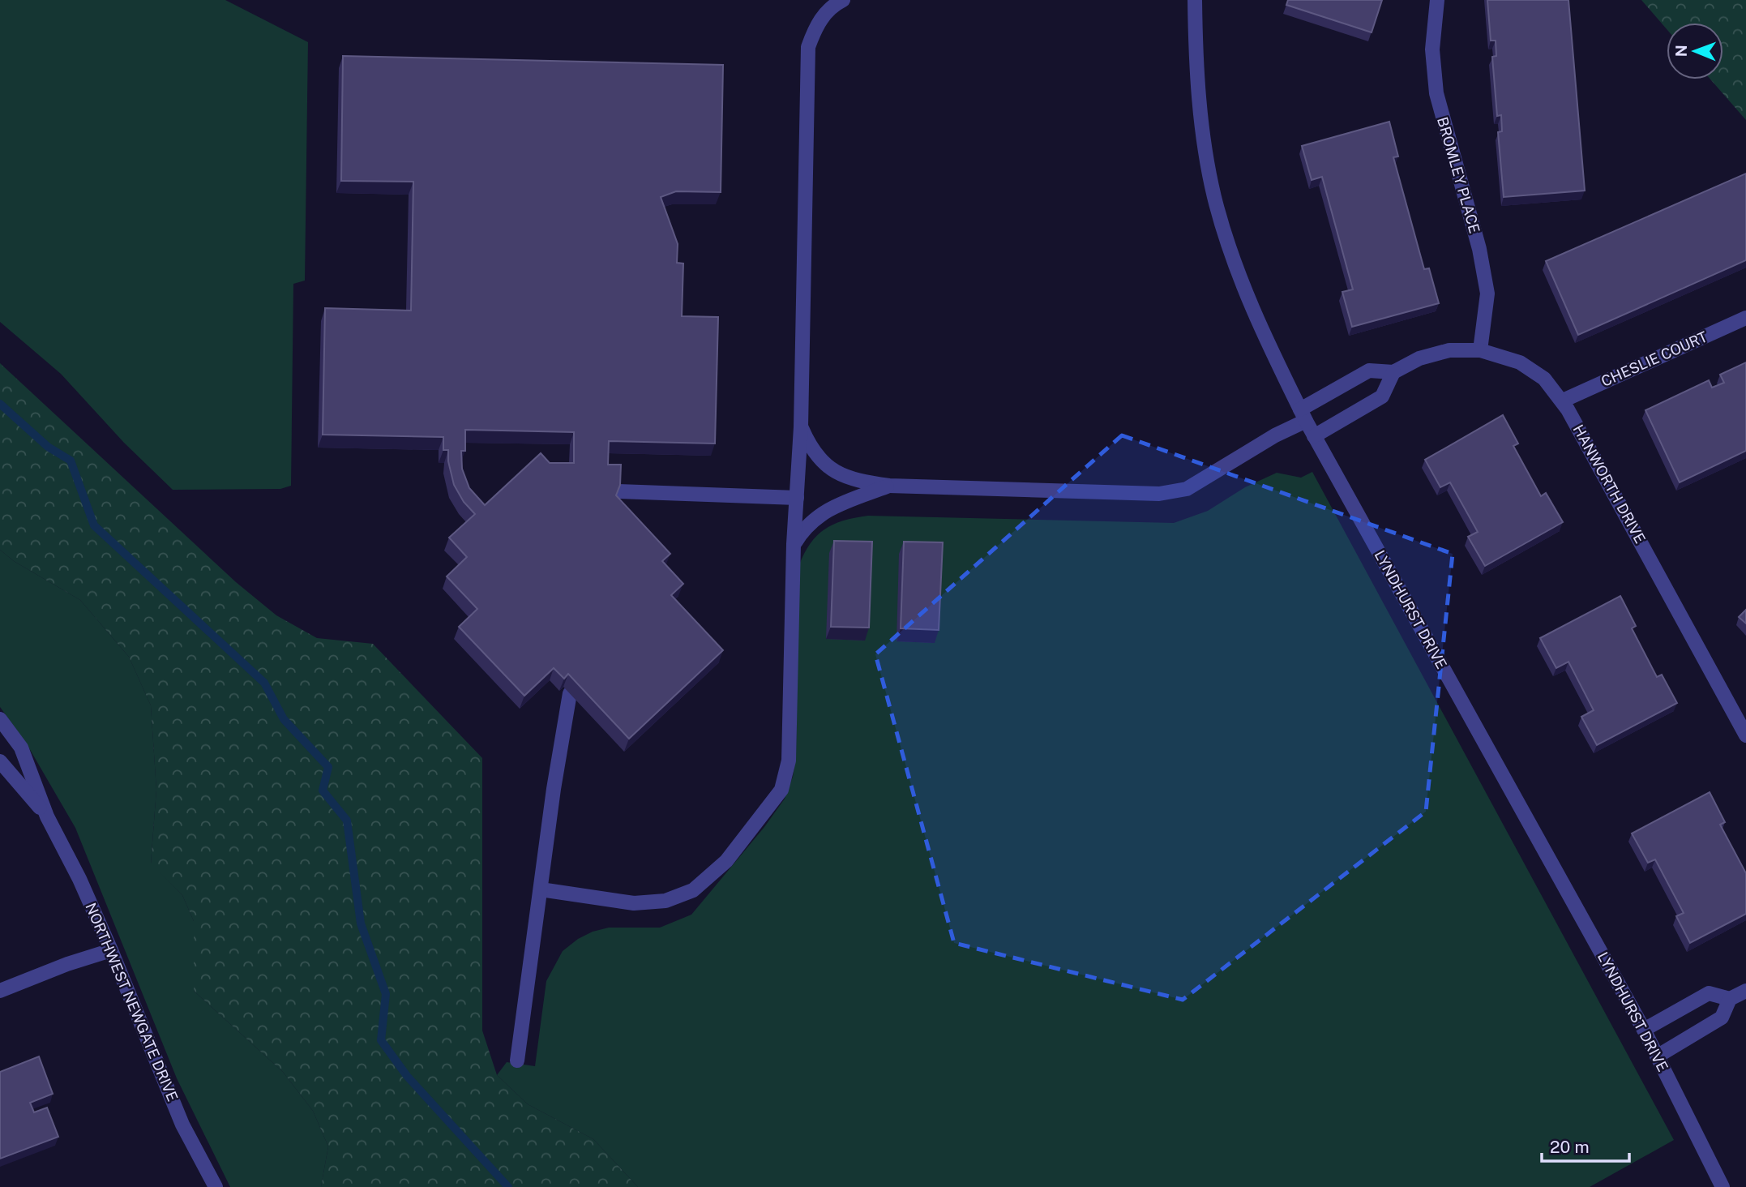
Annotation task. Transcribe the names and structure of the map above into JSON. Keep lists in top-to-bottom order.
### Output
{
  "streets": {
    "street": [
      "BROMLEY PLACE",
      "CHESLIE COURT",
      "HANWORTH DRIVE",
      "LYNDHURST DRIVE",
      "NORTHWEST NEWGATE DRIVE"
    ]
  },
  "crossings": [
    ["BROMLEY PLACE", "HANWORTH DRIVE"],
    ["CHESLIE COURT", "HANWORTH DRIVE"],
    ["HANWORTH DRIVE", "LYNDHURST DRIVE"]
  ],
  "scale_bar": "20 m",
  "north": "left"
}
